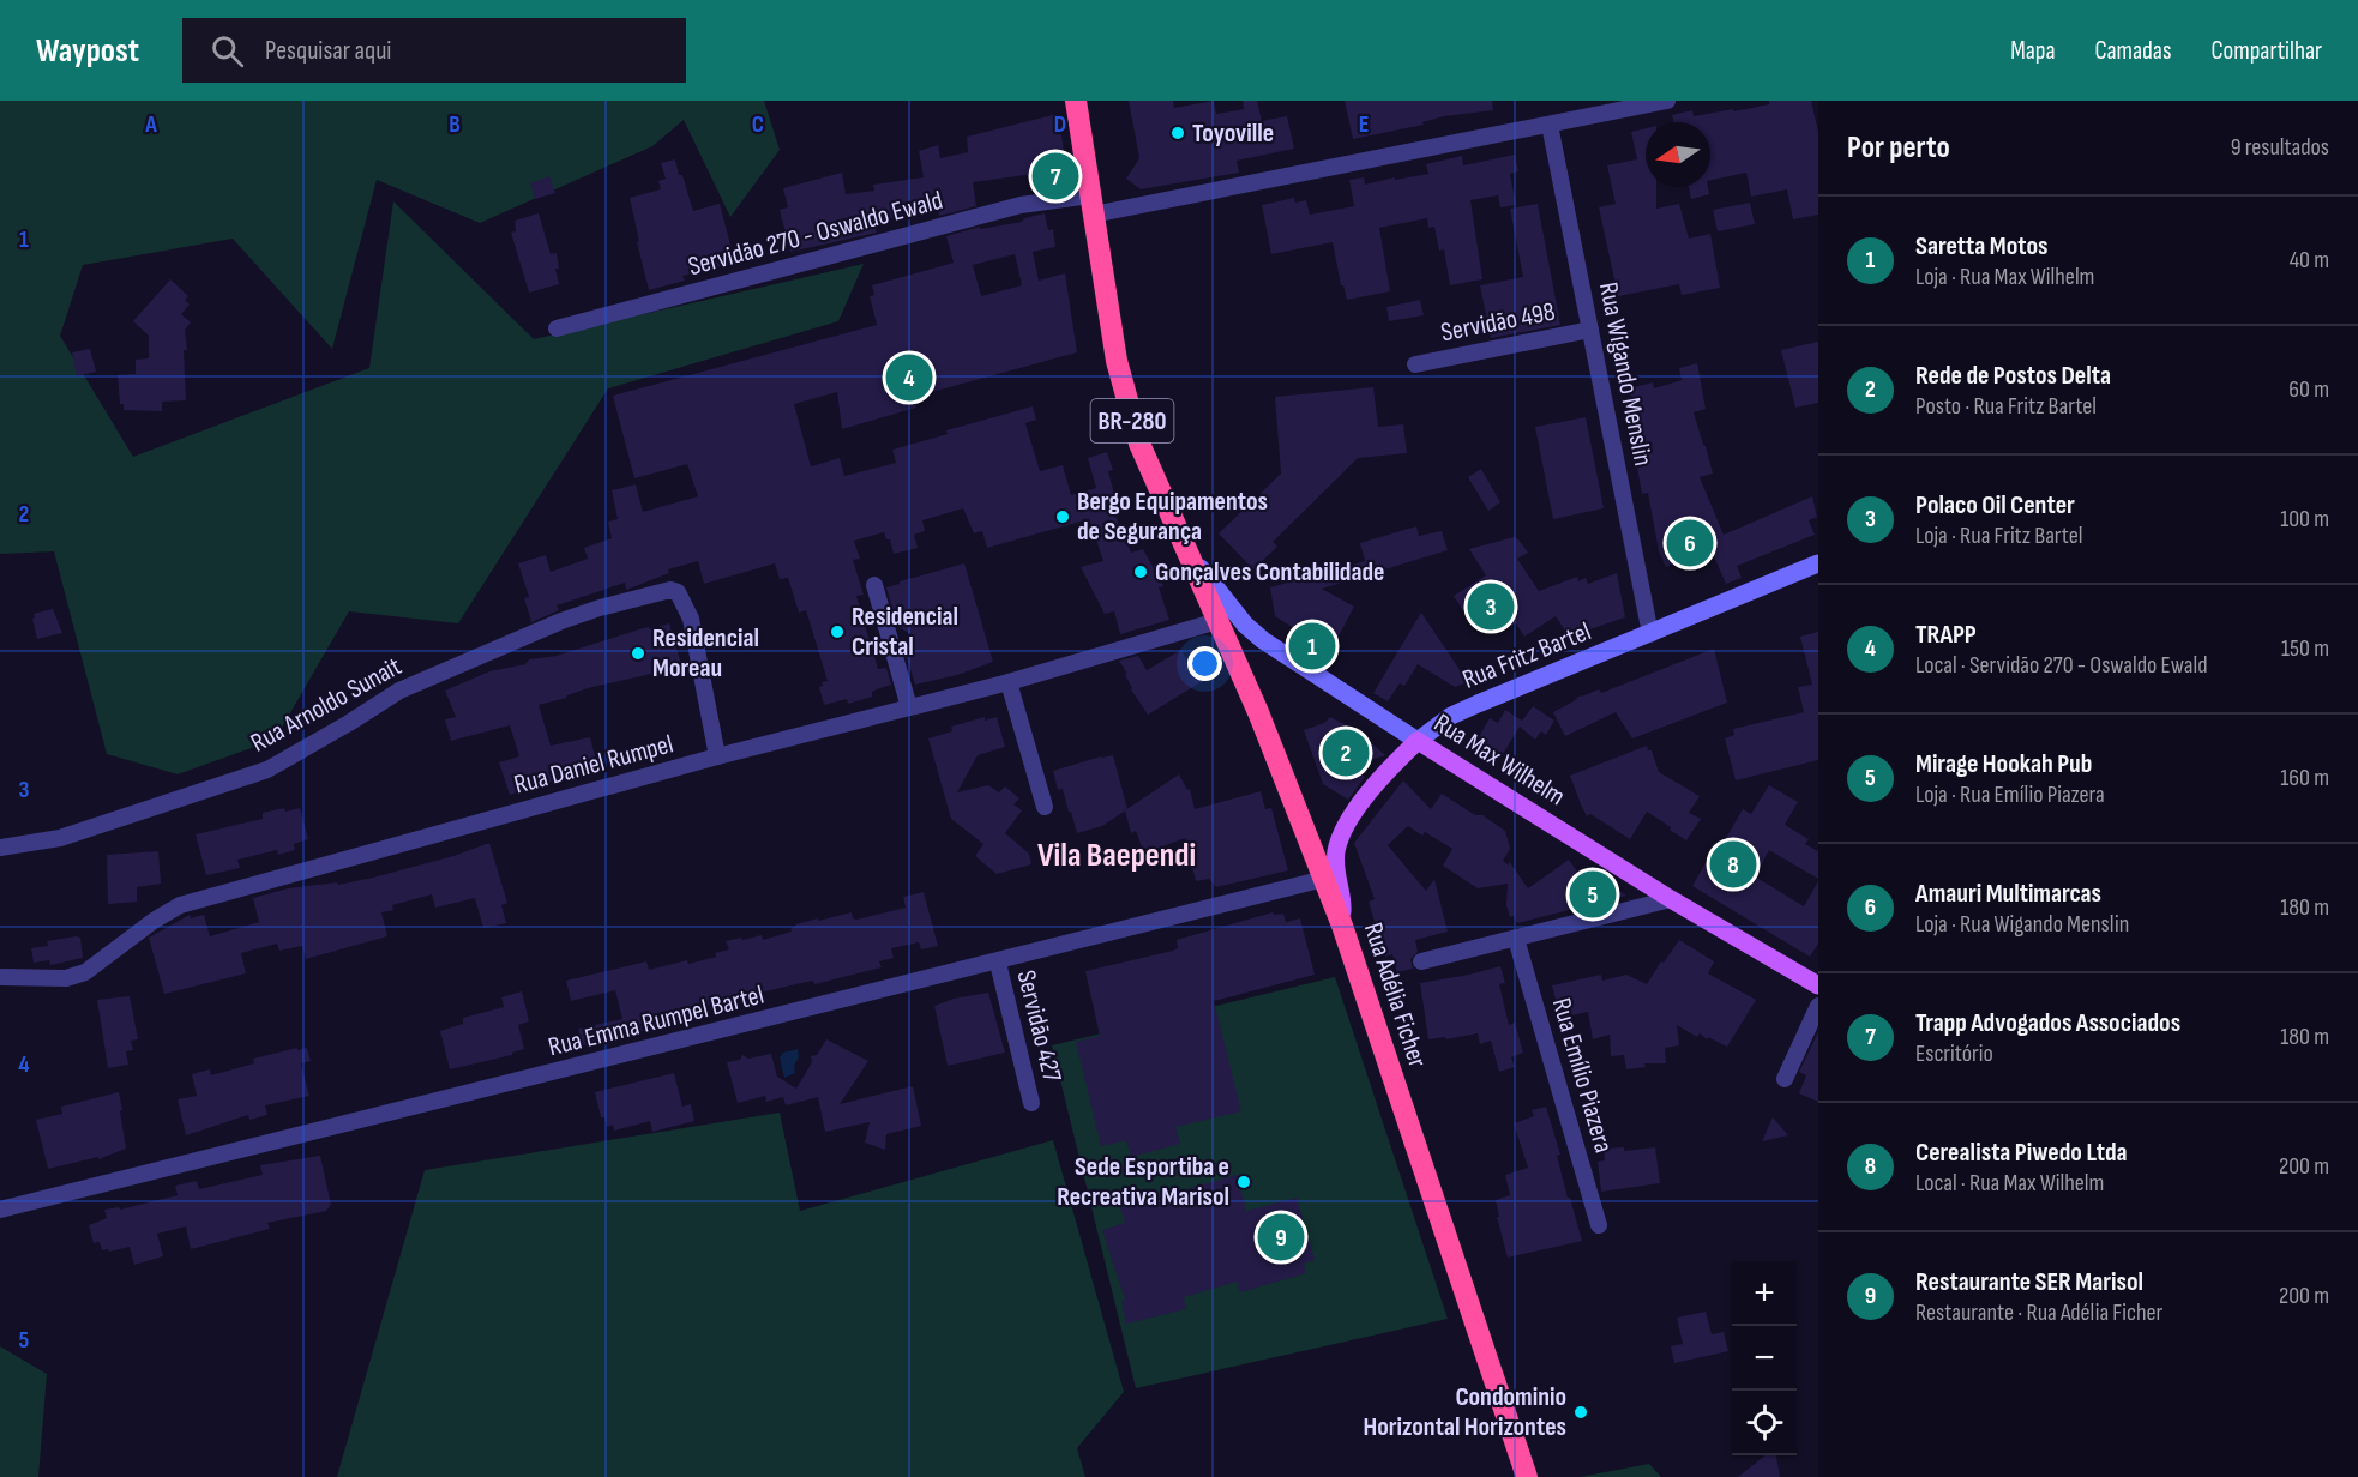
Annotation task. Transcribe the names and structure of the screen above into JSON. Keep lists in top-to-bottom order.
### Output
{
  "streets": {
    "highway": ["BR-280", "Rua Adélia Ficher"],
    "main road": ["Rua Fritz Bartel", "Rua Max Wilhelm"],
    "street": [
      "Servidão 270 - Oswaldo Ewald",
      "Servidão 498",
      "Rua Wigando Menslin",
      "Rua Arnoldo Sunait",
      "Rua Daniel Rumpel",
      "Rua Emma Rumpel Bartel",
      "Servidão 427",
      "Rua Emílio Piazera"
    ]
  },
  "crossings": [
    ["Servidão 270 - Oswaldo Ewald", "Rua Wigando Menslin"],
    ["Servidão 270 - Oswaldo Ewald", "BR-280"],
    ["Servidão 498", "Rua Wigando Menslin"],
    ["Rua Wigando Menslin", "Rua Fritz Bartel"],
    ["BR-280", "Rua Max Wilhelm"],
    ["BR-280", "Rua Adélia Ficher"],
    ["Rua Fritz Bartel", "Rua Max Wilhelm"],
    ["Rua Fritz Bartel", "Rua Adélia Ficher"],
    ["Rua Arnoldo Sunait", "Rua Daniel Rumpel"],
    ["Rua Max Wilhelm", "Rua Adélia Ficher"],
    ["Rua Daniel Rumpel", "Rua Adélia Ficher"],
    ["Rua Adélia Ficher", "Rua Emma Rumpel Bartel"],
    ["Rua Emma Rumpel Bartel", "Servidão 427"]
  ],
  "districts": ["Vila Baependi"],
  "places": [
    "Toyoville",
    "Bergo Equipamentos de Segurança",
    "Gonçalves Contabilidade",
    "Residencial Cristal",
    "Residencial Moreau",
    "Sede Esportiba e Recreativa Marisol",
    "Condominio Horizontal Horizontes"
  ],
  "north": "left",
  "page": {
    "header": "Waypost",
    "search": "Pesquisar aqui",
    "nav": ["Mapa", "Camadas", "Compartilhar"],
    "heading": ["Por perto", "9 resultados"],
    "pins": [
      "7",
      "4",
      "6",
      "3",
      "1",
      "2",
      "8",
      "5",
      "9"
    ],
    "list": [
      {
        "mark": "1",
        "name": "Saretta Motos",
        "note": "Loja · Rua Max Wilhelm",
        "value": "40 m"
      },
      {
        "mark": "2",
        "name": "Rede de Postos Delta",
        "note": "Posto · Rua Fritz Bartel",
        "value": "60 m"
      },
      {
        "mark": "3",
        "name": "Polaco Oil Center",
        "note": "Loja · Rua Fritz Bartel",
        "value": "100 m"
      },
      {
        "mark": "4",
        "name": "TRAPP",
        "note": "Local · Servidão 270 - Oswaldo Ewald",
        "value": "150 m"
      },
      {
        "mark": "5",
        "name": "Mirage Hookah Pub",
        "note": "Loja · Rua Emílio Piazera",
        "value": "160 m"
      },
      {
        "mark": "6",
        "name": "Amauri Multimarcas",
        "note": "Loja · Rua Wigando Menslin",
        "value": "180 m"
      },
      {
        "mark": "7",
        "name": "Trapp Advogados Associados",
        "note": "Escritório",
        "value": "180 m"
      },
      {
        "mark": "8",
        "name": "Cerealista Piwedo Ltda",
        "note": "Local · Rua Max Wilhelm",
        "value": "200 m"
      },
      {
        "mark": "9",
        "name": "Restaurante SER Marisol",
        "note": "Restaurante · Rua Adélia Ficher",
        "value": "200 m"
      }
    ],
    "map_buttons": ["+", "−"]
  },
  "grid": {
    "columns": [
      "A",
      "B",
      "C",
      "D",
      "E"
    ],
    "rows": [
      "1",
      "2",
      "3",
      "4",
      "5"
    ]
  }
}
